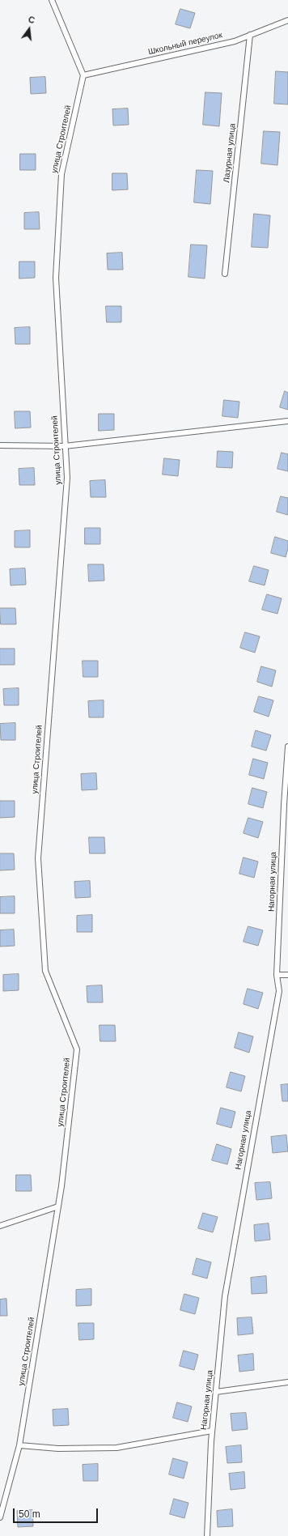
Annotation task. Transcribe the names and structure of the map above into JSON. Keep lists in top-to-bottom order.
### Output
{
  "streets": {
    "lane": [
      "Школьный переулок",
      "улица Строителей",
      "Лазурная улица",
      "Нагорная улица"
    ]
  },
  "crossings": [
    ["Школьный переулок", "улица Строителей"],
    ["Школьный переулок", "Лазурная улица"]
  ],
  "scale_bar": "50 m",
  "north": "top"
}
